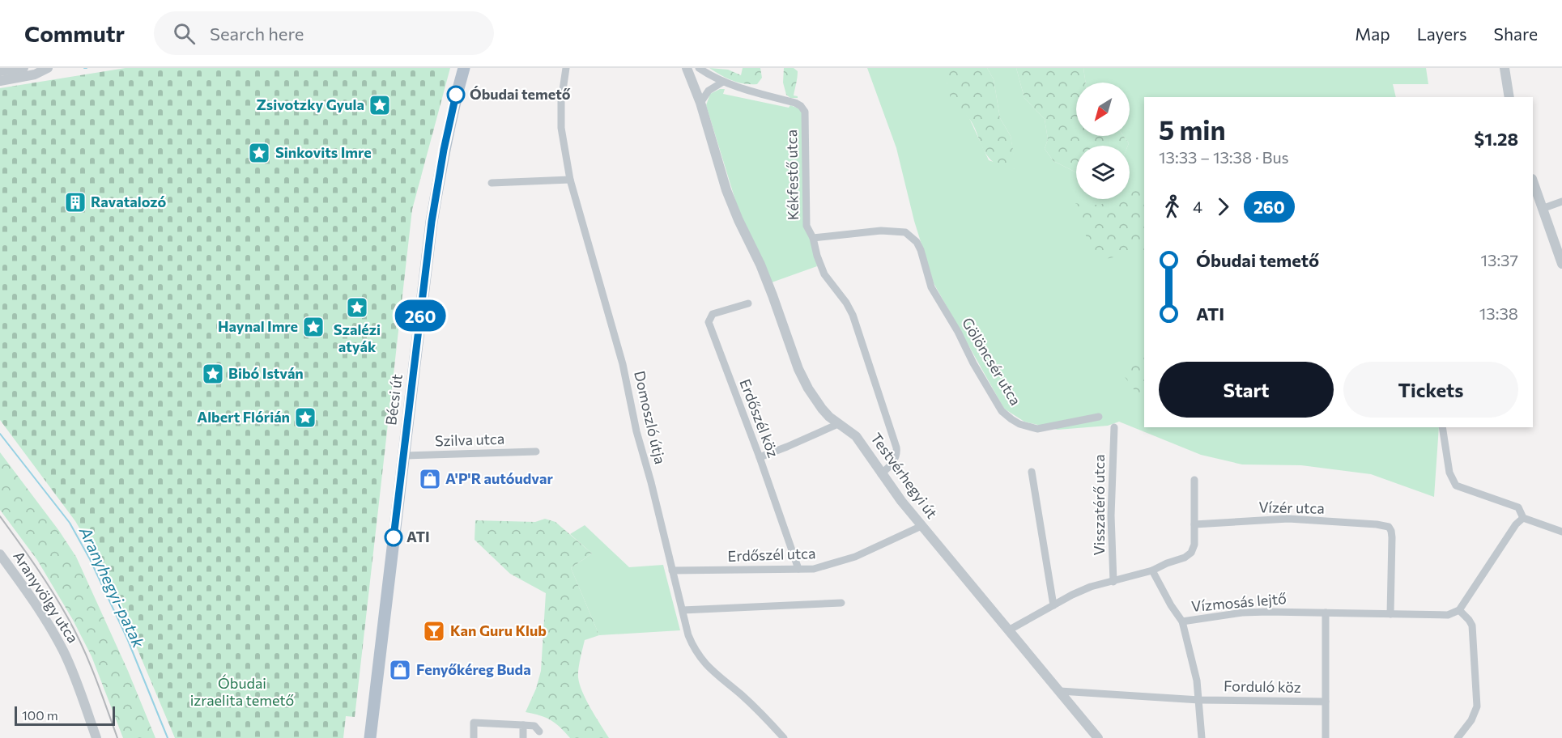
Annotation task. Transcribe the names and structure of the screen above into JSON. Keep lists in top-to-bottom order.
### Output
{
  "streets": {
    "main road": ["Bécsi út"],
    "street": [
      "Kékfestő utca",
      "Gölöncsér utca",
      "Domoszló útja",
      "Erdőszél köz",
      "Szilva utca",
      "Testvérhegyi út",
      "Visszatérő utca",
      "Vízér utca",
      "Erdőszél utca",
      "Aranyvölgy utca",
      "Vízmosás lejtő",
      "Forduló köz"
    ]
  },
  "crossings": [
    ["Kékfestő utca", "Gölöncsér utca"],
    ["Kékfestő utca", "Testvérhegyi út"],
    ["Bécsi út", "Szilva utca"],
    ["Domoszló útja", "Erdőszél utca"],
    ["Erdőszél köz", "Erdőszél utca"],
    ["Testvérhegyi út", "Erdőszél utca"],
    ["Vízér utca", "Vízmosás lejtő"],
    ["Vízmosás lejtő", "Forduló köz"]
  ],
  "water": ["Aranyhegyi-patak"],
  "parks": ["Óbudai izraelita temető"],
  "places": {
    "other": ["Óbudai temető", "ATI"],
    "place": [
      "Zsivotzky Gyula",
      "Sinkovits Imre",
      "Szalézi atyák",
      "Haynal Imre",
      "Bibó István",
      "Albert Flórián"
    ],
    "building": ["Ravatalozó"],
    "shop": ["A'P'R autóudvar", "Fenyőkéreg Buda"],
    "bar": ["Kan Guru Klub"]
  },
  "lines": ["bus line 260"],
  "scale_bar": "100 m",
  "north": "bottom left",
  "page": {
    "header": "Commutr",
    "search": "Search here",
    "nav": ["Map", "Layers", "Share"],
    "on_map": "260",
    "heading": ["5 min", "13:33 – 13:38 · Bus", "$1.28"],
    "legs": ["4", "260"],
    "list": [
      {
        "name": "Óbudai temető",
        "value": "13:37"
      },
      {
        "name": "ATI",
        "value": "13:38"
      }
    ],
    "buttons": ["Start", "Tickets"],
    "scale": "100 m"
  }
}
